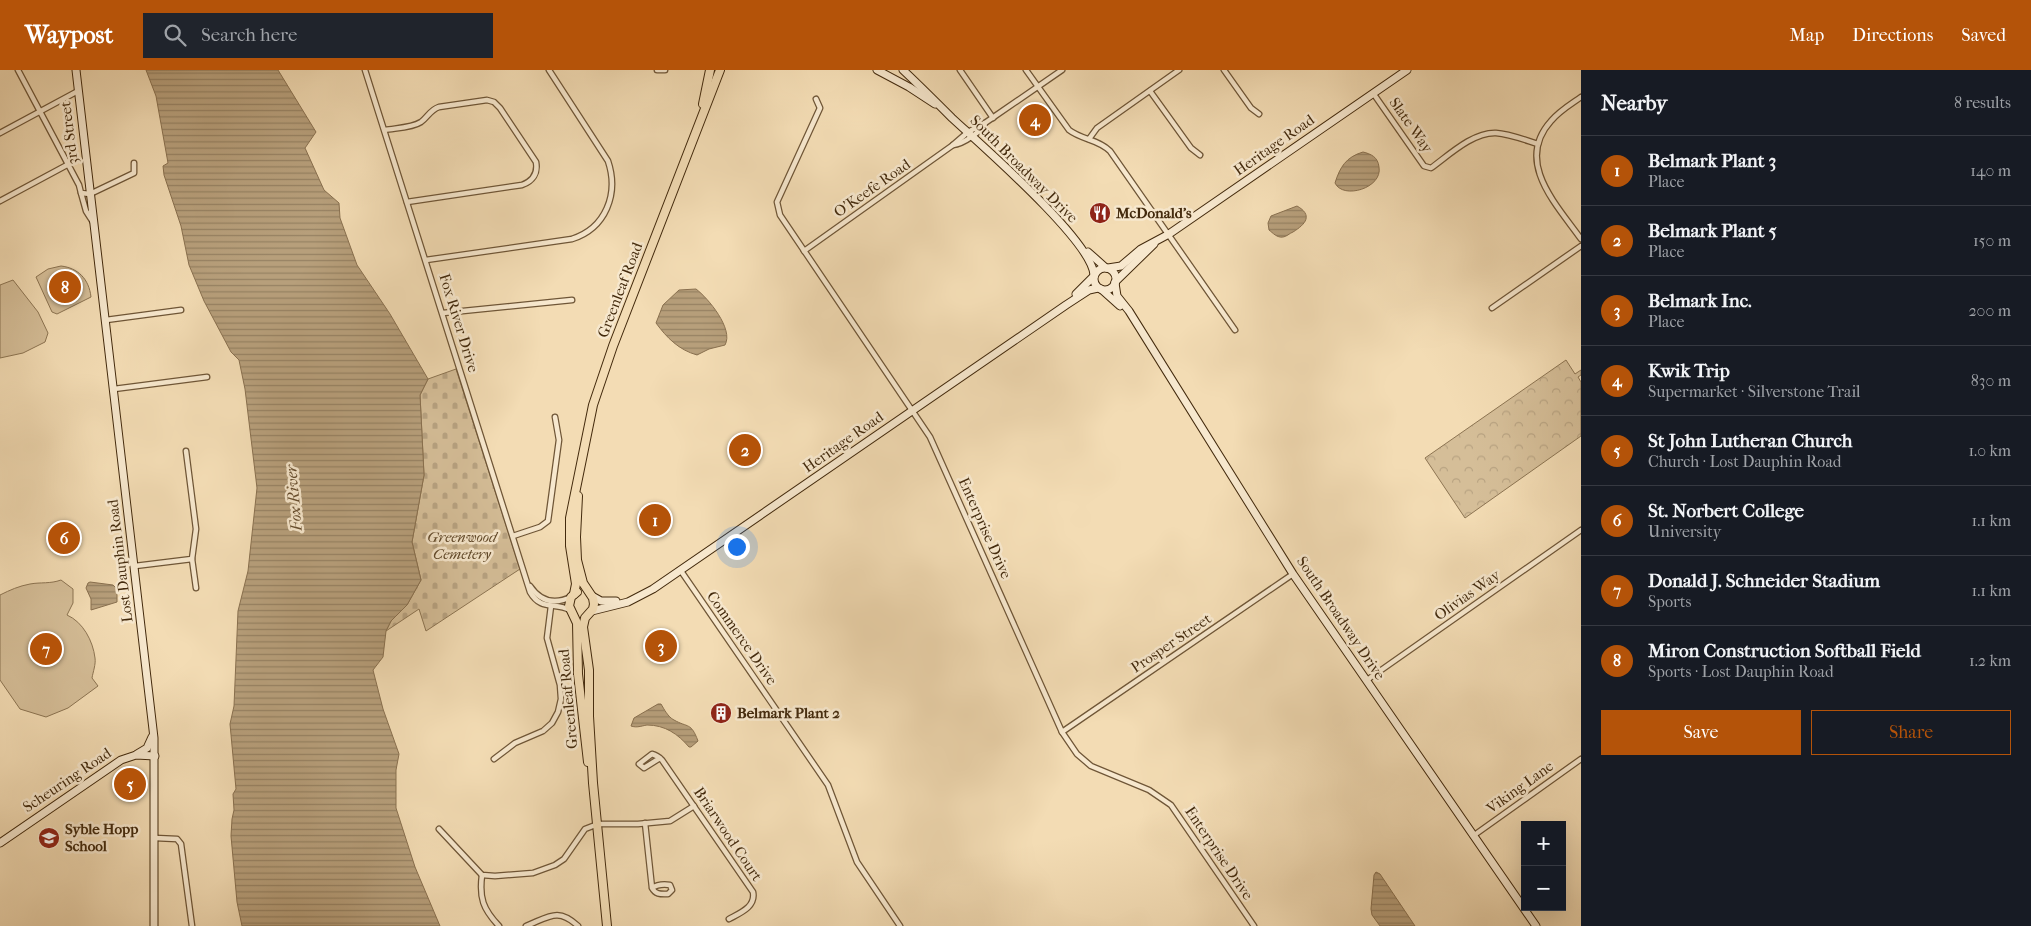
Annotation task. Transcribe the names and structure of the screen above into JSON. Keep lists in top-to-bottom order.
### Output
{
  "streets": {
    "main road": [
      "3rd Street",
      "Heritage Road",
      "South Broadway Drive",
      "Greenleaf Road",
      "Lost Dauphin Road",
      "Scheuring Road"
    ],
    "street": [
      "Slate Way",
      "O'Keefe Road",
      "Fox River Drive",
      "Enterprise Drive",
      "Olivias Way",
      "Commerce Drive",
      "Prosper Street",
      "Viking Lane",
      "Briarwood Court"
    ]
  },
  "crossings": [
    ["Slate Way", "Heritage Road"],
    ["3rd Street", "Lost Dauphin Road"],
    ["Heritage Road", "South Broadway Drive"],
    ["Heritage Road", "Greenleaf Road"],
    ["Heritage Road", "Fox River Drive"],
    ["Heritage Road", "Enterprise Drive"],
    ["Heritage Road", "Commerce Drive"],
    ["South Broadway Drive", "O'Keefe Road"],
    ["South Broadway Drive", "Olivias Way"],
    ["South Broadway Drive", "Prosper Street"],
    ["South Broadway Drive", "Viking Lane"],
    ["O'Keefe Road", "Enterprise Drive"],
    ["Greenleaf Road", "Fox River Drive"],
    ["Enterprise Drive", "Prosper Street"],
    ["Lost Dauphin Road", "Scheuring Road"]
  ],
  "water": ["Fox River"],
  "parks": ["Greenwood Cemetery"],
  "places": {
    "restaurant": ["McDonald's"],
    "building": ["Belmark Plant 2"],
    "school or university": ["Syble Hopp School"]
  },
  "page": {
    "header": "Waypost",
    "search": "Search here",
    "nav": ["Map", "Directions", "Saved"],
    "heading": ["Nearby", "8 results"],
    "pins": [
      "4",
      "8",
      "2",
      "1",
      "6",
      "3",
      "7",
      "5"
    ],
    "list": [
      {
        "mark": "1",
        "name": "Belmark Plant 3",
        "note": "Place",
        "value": "140 m"
      },
      {
        "mark": "2",
        "name": "Belmark Plant 5",
        "note": "Place",
        "value": "150 m"
      },
      {
        "mark": "3",
        "name": "Belmark Inc.",
        "note": "Place",
        "value": "200 m"
      },
      {
        "mark": "4",
        "name": "Kwik Trip",
        "note": "Supermarket · Silverstone Trail",
        "value": "830 m"
      },
      {
        "mark": "5",
        "name": "St John Lutheran Church",
        "note": "Church · Lost Dauphin Road",
        "value": "1.0 km"
      },
      {
        "mark": "6",
        "name": "St. Norbert College",
        "note": "University",
        "value": "1.1 km"
      },
      {
        "mark": "7",
        "name": "Donald J. Schneider Stadium",
        "note": "Sports",
        "value": "1.1 km"
      },
      {
        "mark": "8",
        "name": "Miron Construction Softball Field",
        "note": "Sports · Lost Dauphin Road",
        "value": "1.2 km"
      }
    ],
    "buttons": ["Save", "Share"],
    "map_buttons": ["+", "−"]
  }
}
